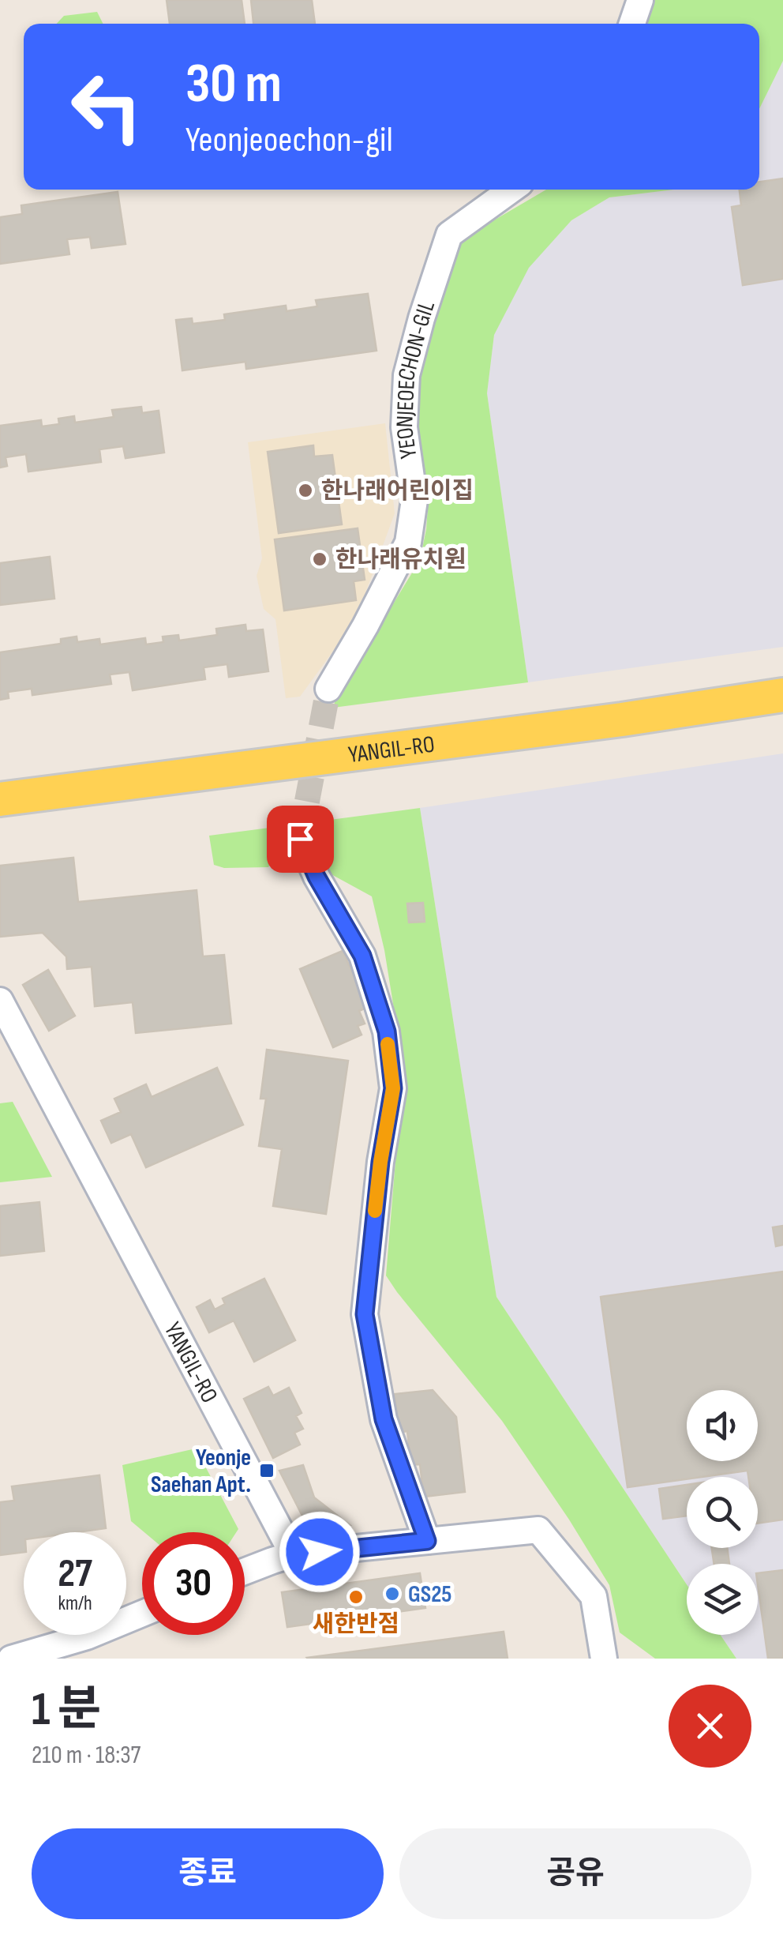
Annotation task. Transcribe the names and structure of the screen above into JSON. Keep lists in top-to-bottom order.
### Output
{
  "streets": {
    "main road": ["YANGIL-RO"],
    "street": ["YEONJEOECHON-GIL"]
  },
  "places": {
    "other": [
      "한나래어린이집",
      "한나래유치원",
      "GS25",
      "새한반점"
    ],
    "transit": ["Yeonje Saehan Apt."]
  },
  "page": {
    "turn": ["30 m", "Yeonjeoechon-gil"],
    "speed": "27 km/h",
    "limit": "30",
    "heading": ["1 분", "210 m · 18:37"],
    "buttons": ["종료", "공유"]
  }
}
